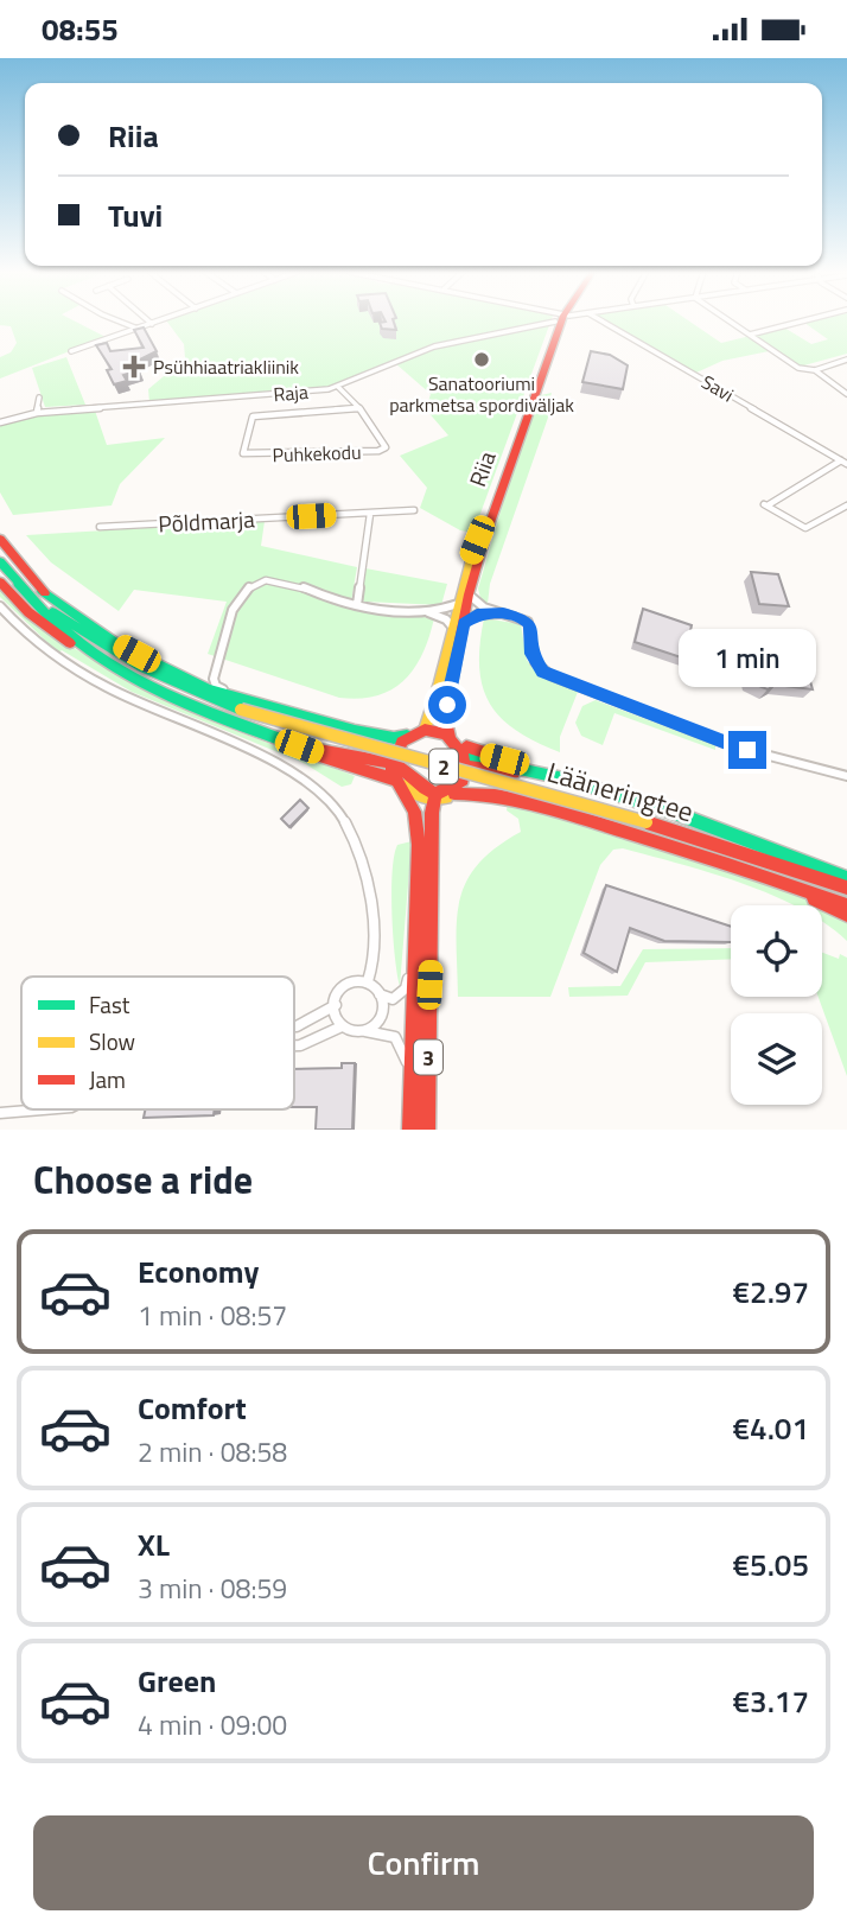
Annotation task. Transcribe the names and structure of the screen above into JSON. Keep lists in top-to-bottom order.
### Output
{
  "streets": {
    "highway": [
      "Riia",
      "2",
      "Lääneringtee",
      "3"
    ],
    "street": [
      "Savi",
      "Raja",
      "Puhkekodu",
      "Põldmarja"
    ]
  },
  "crossings": [
    ["Raja", "Puhkekodu"],
    ["Riia", "3"]
  ],
  "places": {
    "other": ["Sanatooriumi parkmetsa spordiväljak"],
    "health": ["Psühhiaatriakliinik"]
  },
  "legend": ["Fast", "Slow", "Jam"],
  "page": {
    "status": "08:55",
    "banner": ["Riia", "Tuvi"],
    "bubble": "1 min",
    "heading": "Choose a ride",
    "list": [
      {
        "name": "Economy",
        "note": "1 min · 08:57",
        "value": "€2.97"
      },
      {
        "name": "Comfort",
        "note": "2 min · 08:58",
        "value": "€4.01"
      },
      {
        "name": "XL",
        "note": "3 min · 08:59",
        "value": "€5.05"
      },
      {
        "name": "Green",
        "note": "4 min · 09:00",
        "value": "€3.17"
      }
    ],
    "buttons": "Confirm"
  }
}
